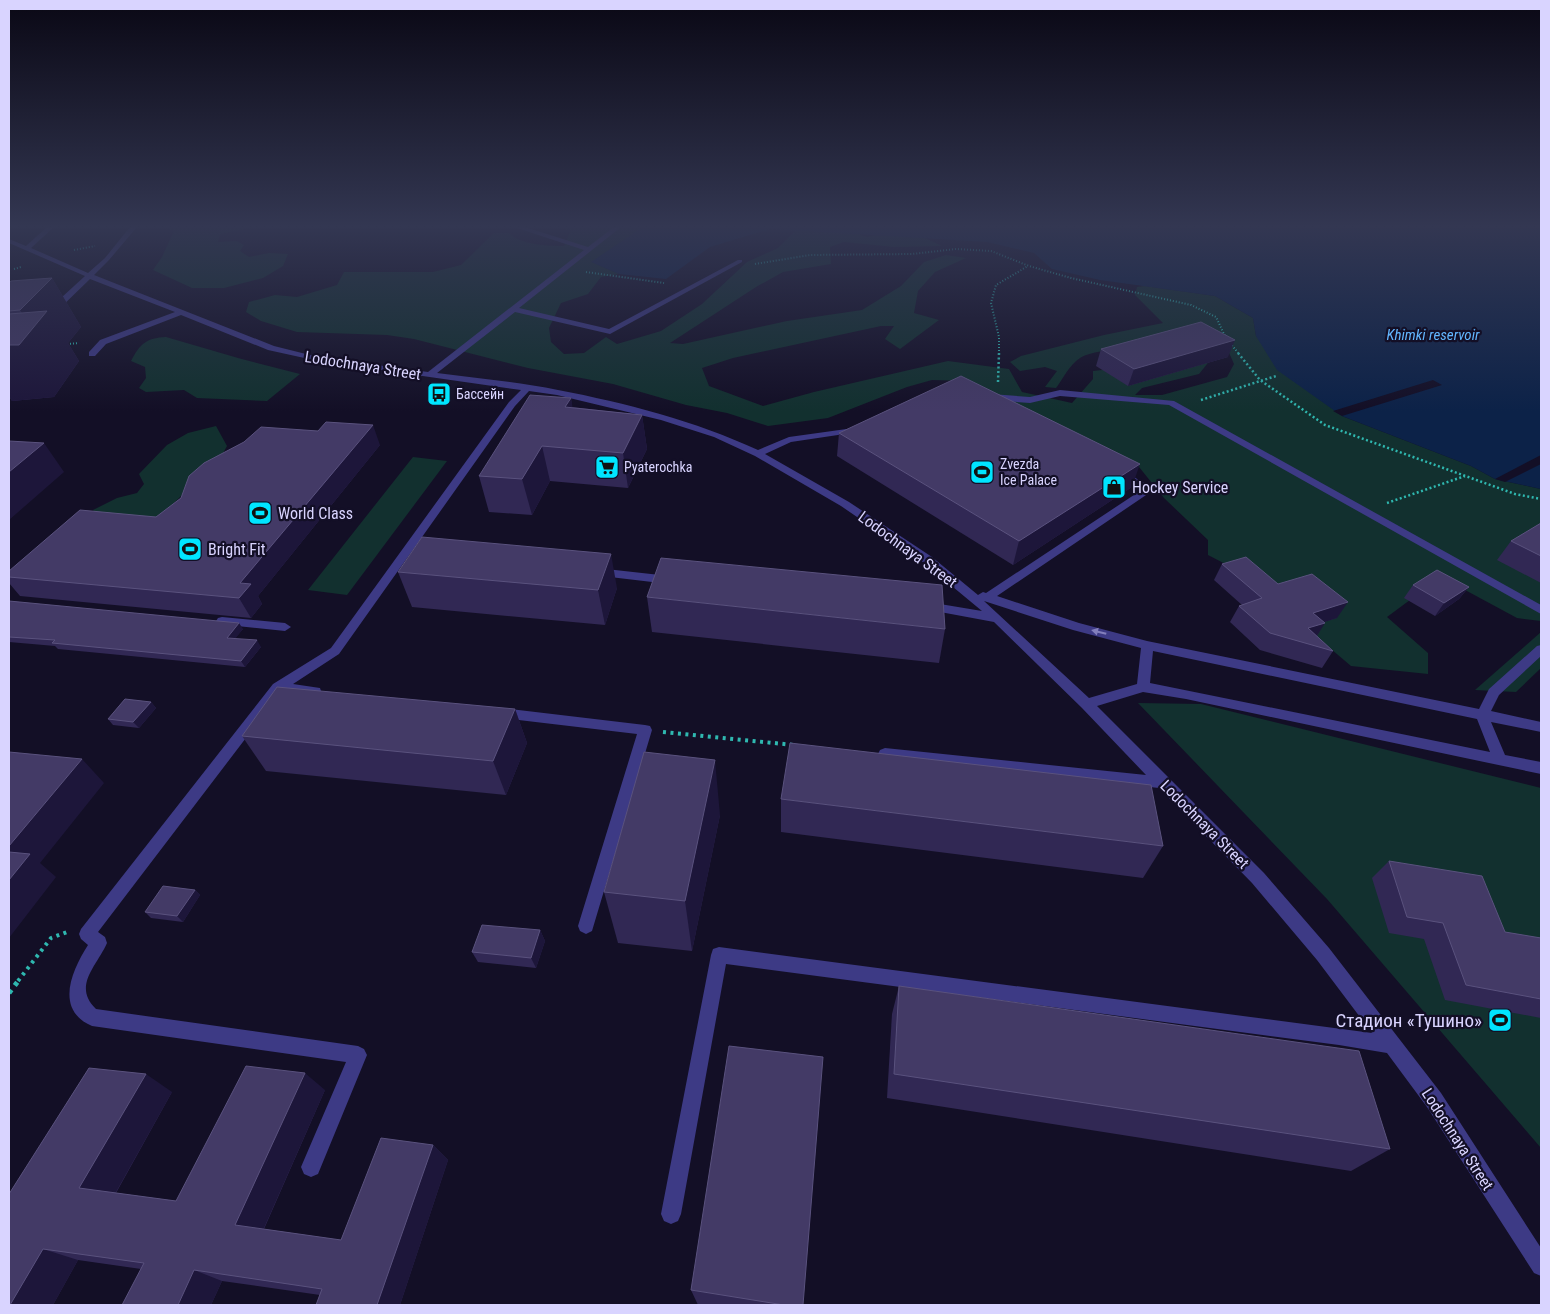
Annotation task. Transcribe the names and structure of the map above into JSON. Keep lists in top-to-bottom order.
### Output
{
  "streets": {
    "street": ["Lodochnaya Street"]
  },
  "water": ["Khimki reservoir"],
  "places": {
    "bus stop": ["Бассейн"],
    "supermarket": ["Pyaterochka"],
    "sports": [
      "Zvezda Ice Palace",
      "World Class",
      "Bright Fit",
      "Стадион «Тушино»"
    ],
    "shop": ["Hockey Service"]
  }
}
